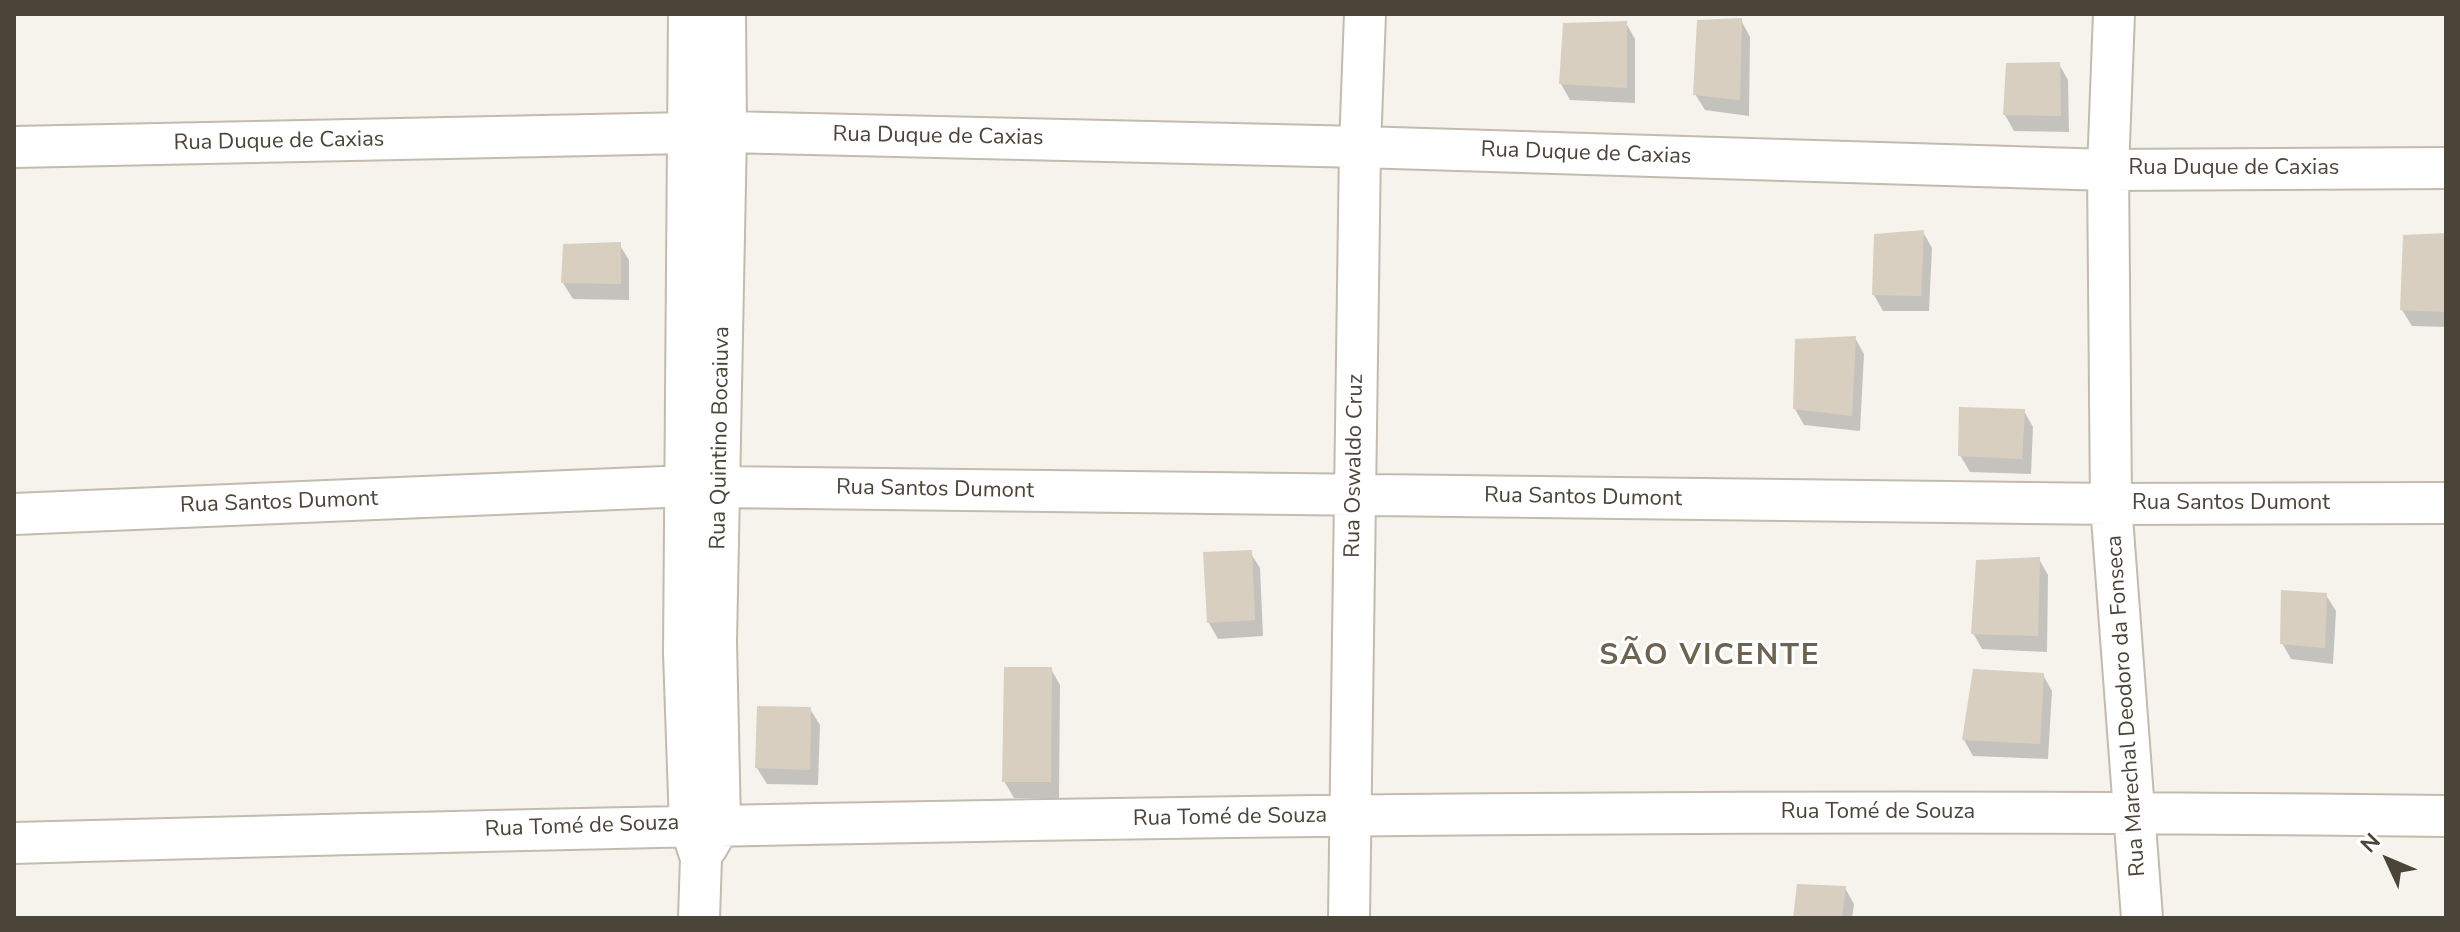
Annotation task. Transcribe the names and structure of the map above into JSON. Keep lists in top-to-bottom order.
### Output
{
  "streets": {
    "street": [
      "Rua Duque de Caxias",
      "Rua Quintino Bocaiuva",
      "Rua Oswaldo Cruz",
      "Rua Santos Dumont",
      "Rua Marechal Deodoro da Fonseca",
      "Rua Tomé de Souza"
    ]
  },
  "crossings": [
    ["Rua Duque de Caxias", "Rua Quintino Bocaiuva"],
    ["Rua Duque de Caxias", "Rua Oswaldo Cruz"],
    ["Rua Duque de Caxias", "Rua Marechal Deodoro da Fonseca"],
    ["Rua Quintino Bocaiuva", "Rua Santos Dumont"],
    ["Rua Quintino Bocaiuva", "Rua Tomé de Souza"],
    ["Rua Oswaldo Cruz", "Rua Santos Dumont"],
    ["Rua Oswaldo Cruz", "Rua Tomé de Souza"],
    ["Rua Santos Dumont", "Rua Marechal Deodoro da Fonseca"],
    ["Rua Marechal Deodoro da Fonseca", "Rua Tomé de Souza"]
  ],
  "districts": ["SÃO VICENTE"],
  "north": "top left"
}
